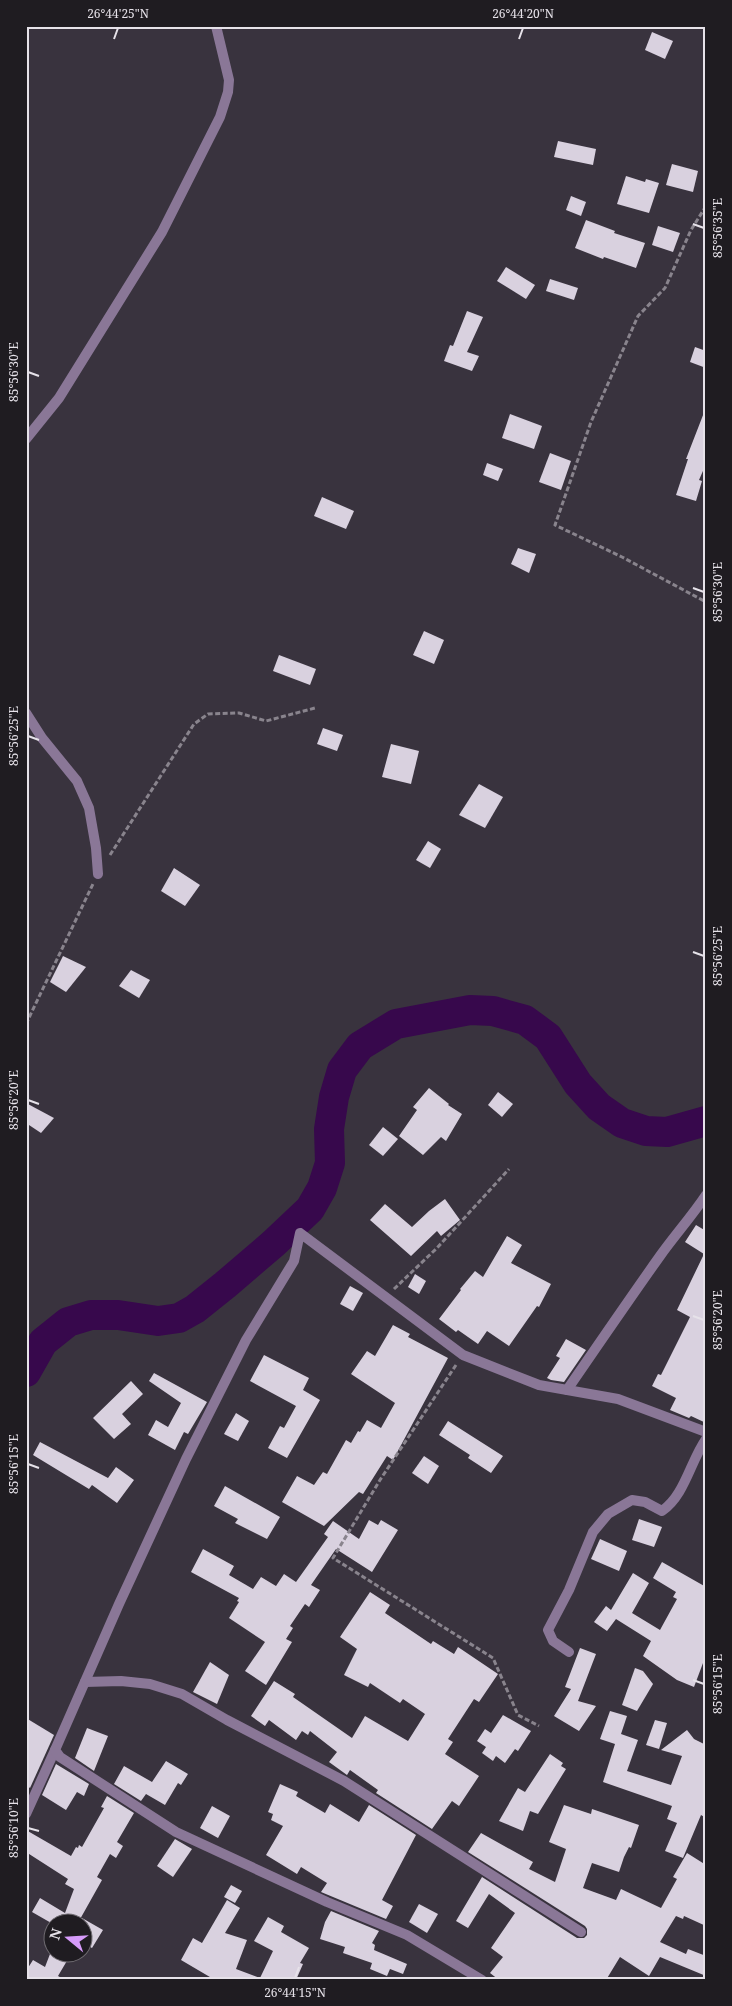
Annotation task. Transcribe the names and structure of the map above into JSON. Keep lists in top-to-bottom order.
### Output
{
  "north": "left",
  "coordinates": [
    "26°44'25\"N",
    "26°44'20\"N",
    "85°56'35\"E",
    "85°56'30\"E",
    "85°56'25\"E",
    "85°56'20\"E",
    "85°56'15\"E",
    "85°56'10\"E",
    "26°44'15\"N"
  ]
}
